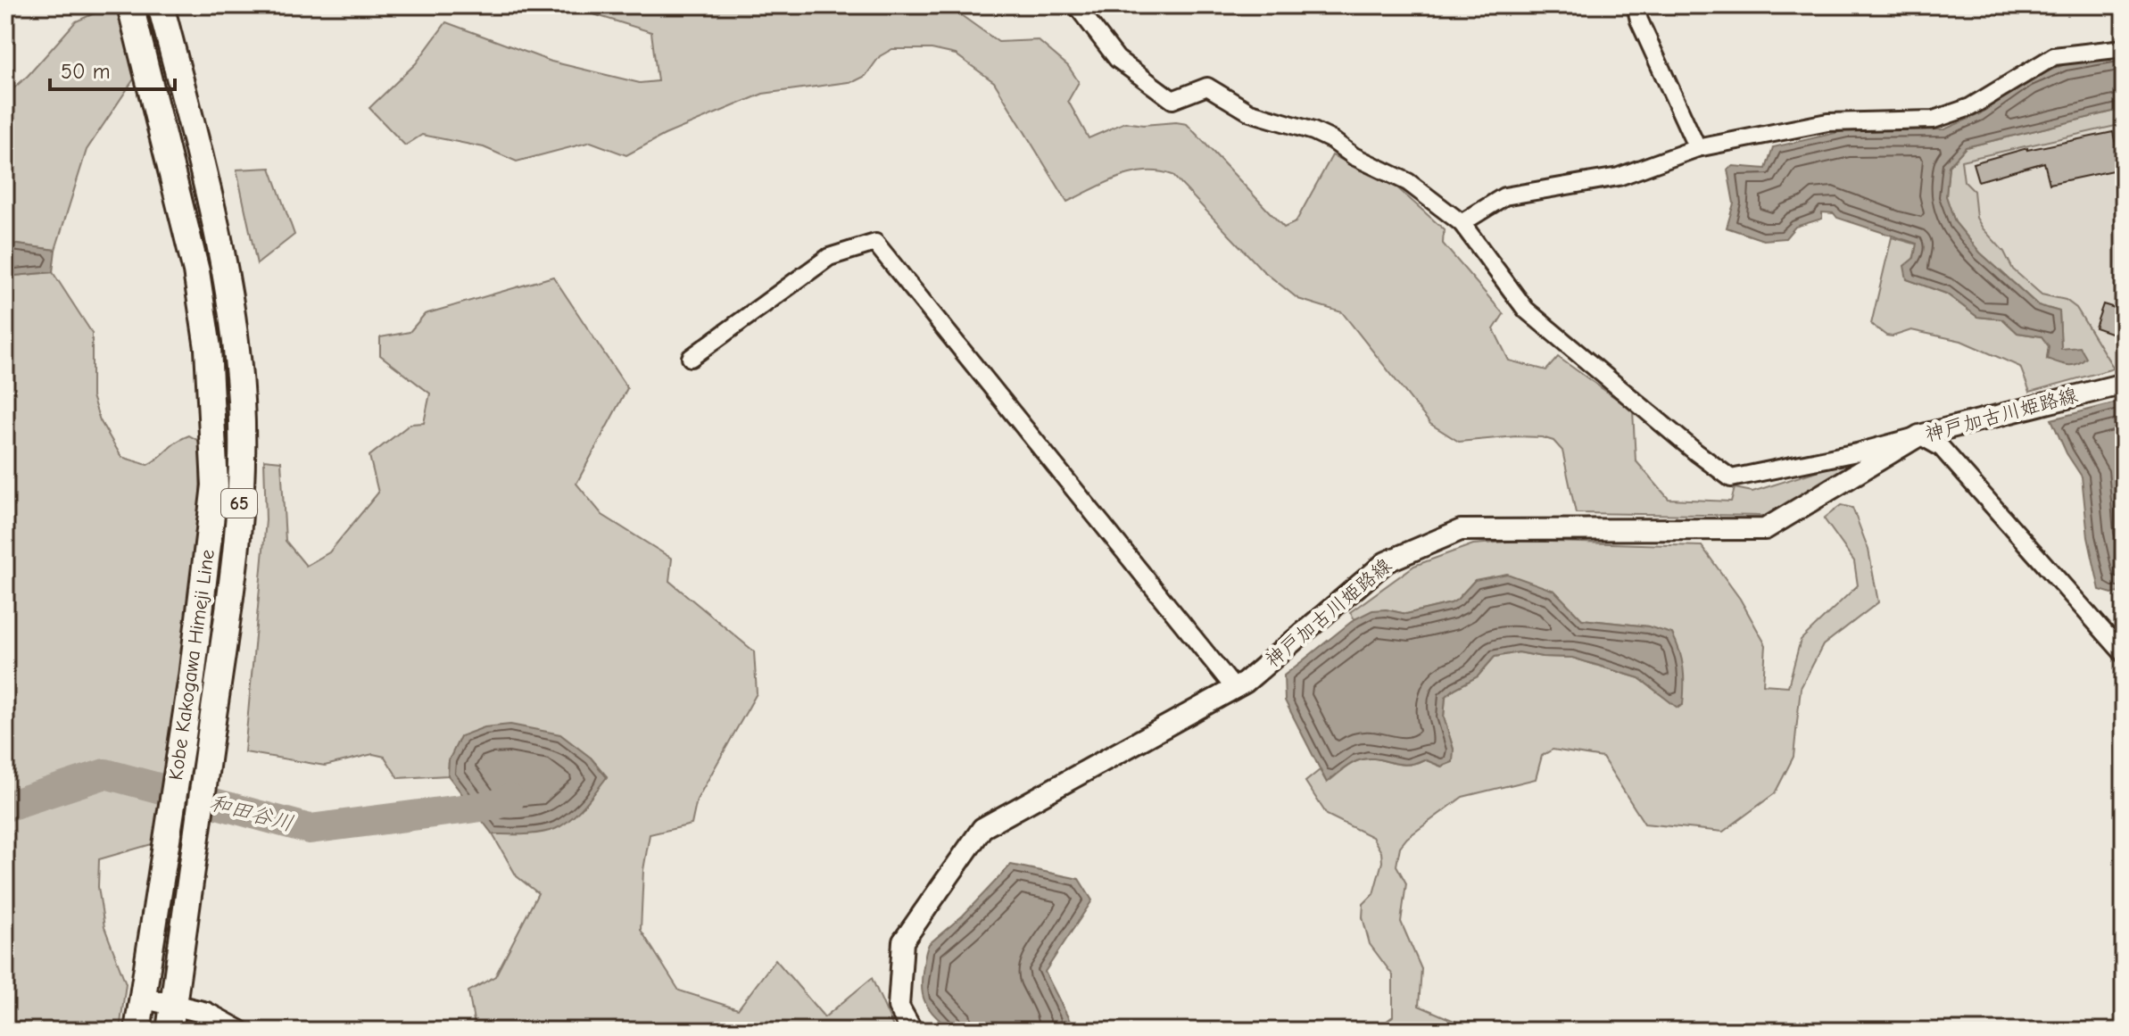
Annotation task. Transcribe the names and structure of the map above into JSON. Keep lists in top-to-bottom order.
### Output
{
  "streets": {
    "main road": ["65", "Kobe Kakogawa Himeji Line"],
    "street": ["神戸加古川姫路線"]
  },
  "water": ["和田谷川"],
  "scale_bar": "50 m"
}
